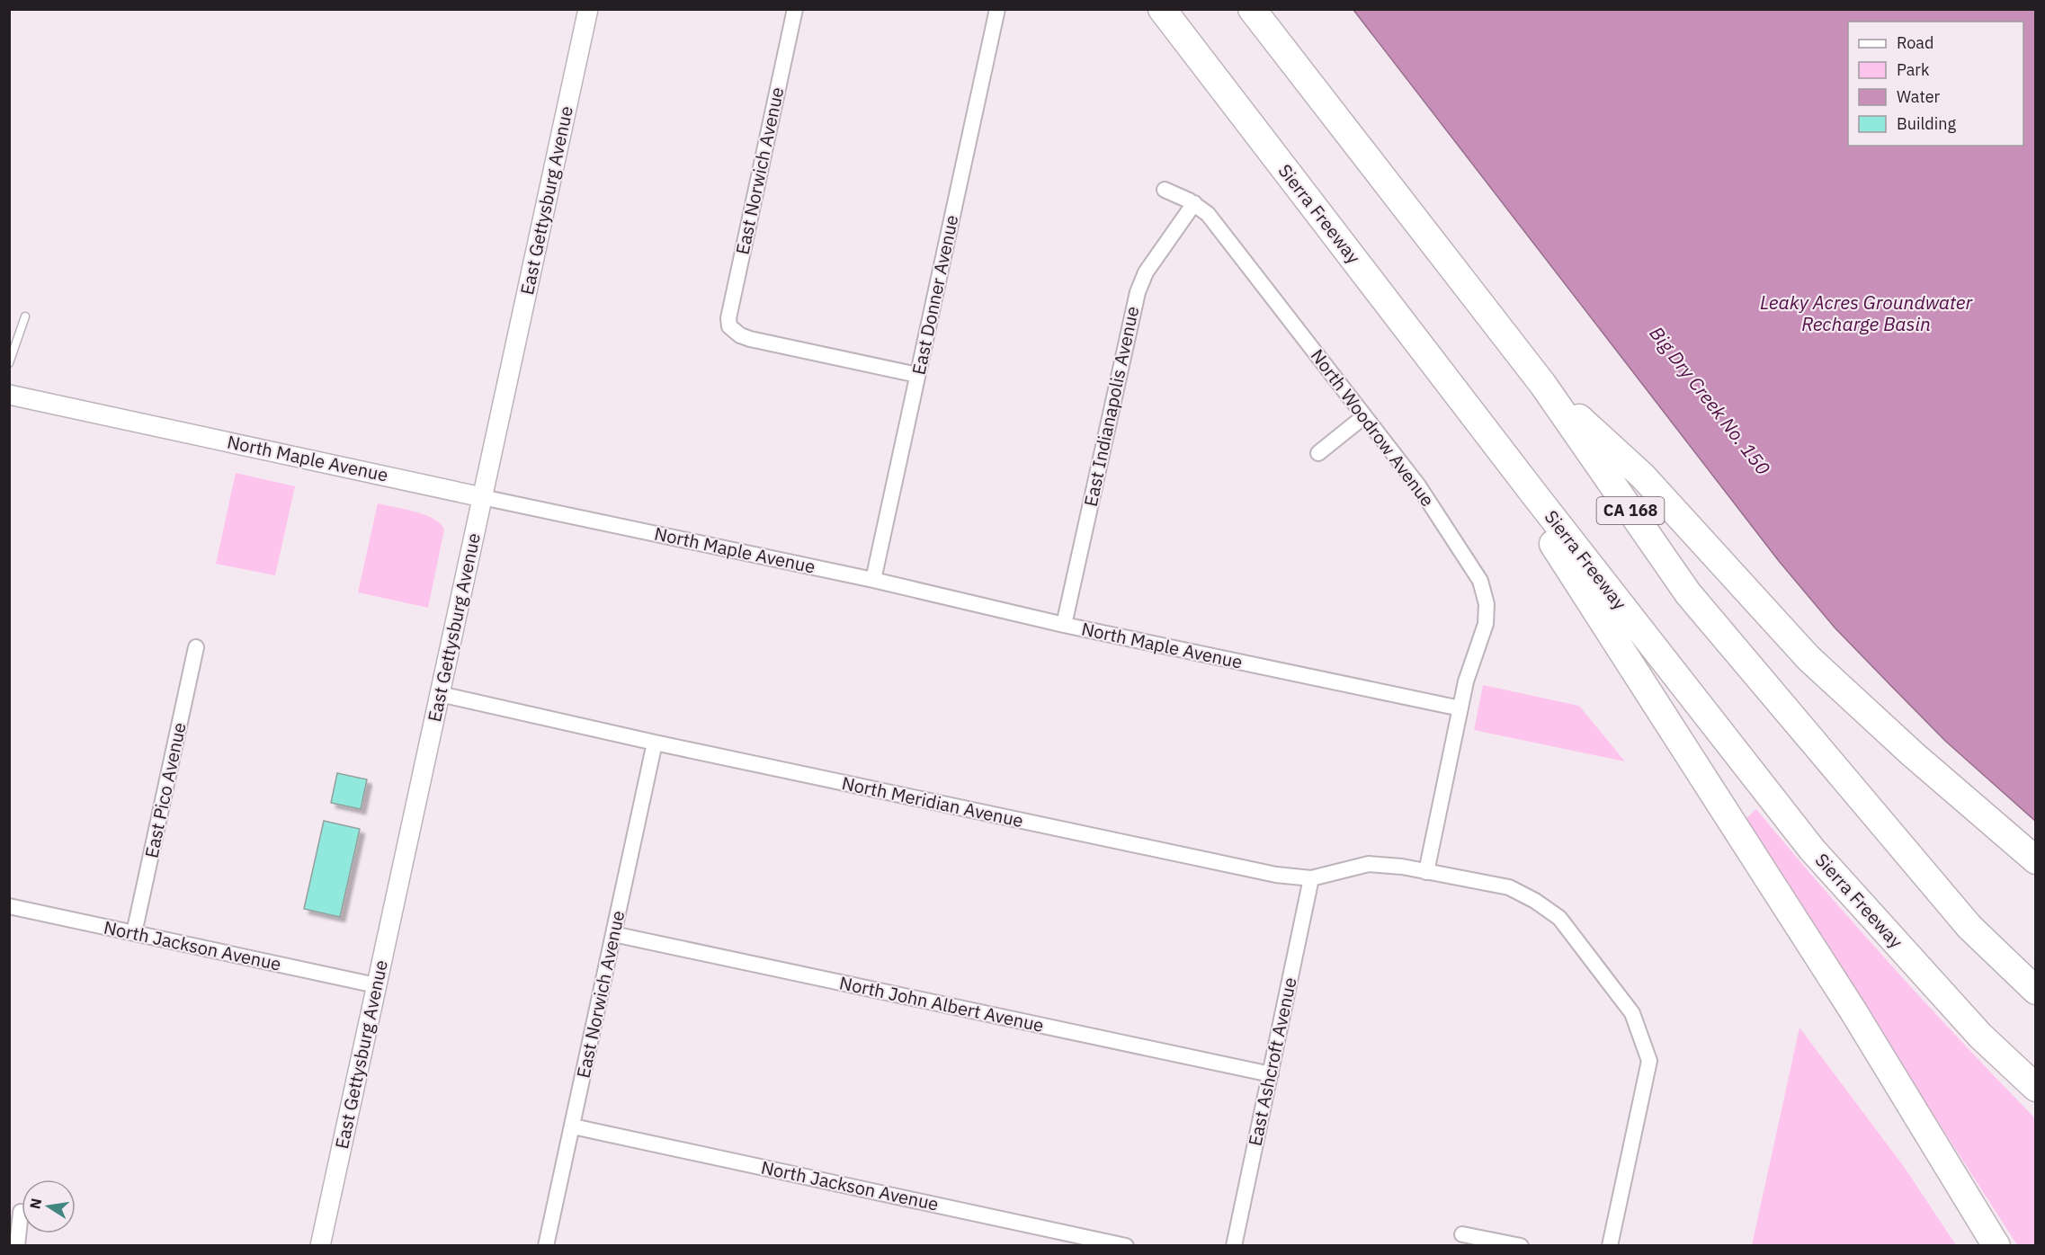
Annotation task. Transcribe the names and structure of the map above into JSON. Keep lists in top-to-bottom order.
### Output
{
  "streets": {
    "highway": ["Sierra Freeway", "CA 168"],
    "street": [
      "East Norwich Avenue",
      "East Gettysburg Avenue",
      "East Donner Avenue",
      "East Indianapolis Avenue",
      "North Woodrow Avenue",
      "North Maple Avenue",
      "East Pico Avenue",
      "North Meridian Avenue",
      "North Jackson Avenue",
      "North John Albert Avenue",
      "East Ashcroft Avenue"
    ]
  },
  "crossings": [
    ["East Norwich Avenue", "East Donner Avenue"],
    ["East Norwich Avenue", "North Meridian Avenue"],
    ["East Norwich Avenue", "North Jackson Avenue"],
    ["East Norwich Avenue", "North John Albert Avenue"],
    ["East Gettysburg Avenue", "North Maple Avenue"],
    ["East Gettysburg Avenue", "North Meridian Avenue"],
    ["East Gettysburg Avenue", "North Jackson Avenue"],
    ["East Donner Avenue", "North Maple Avenue"],
    ["East Indianapolis Avenue", "North Woodrow Avenue"],
    ["East Indianapolis Avenue", "North Maple Avenue"],
    ["North Woodrow Avenue", "North Maple Avenue"],
    ["North Woodrow Avenue", "North Meridian Avenue"],
    ["East Pico Avenue", "North Jackson Avenue"],
    ["North Meridian Avenue", "East Ashcroft Avenue"],
    ["North John Albert Avenue", "East Ashcroft Avenue"]
  ],
  "water": ["Leaky Acres Groundwater Recharge Basin", "Big Dry Creek No. 150"],
  "legend": [
    "Road",
    "Park",
    "Water",
    "Building"
  ],
  "north": "left"
}
